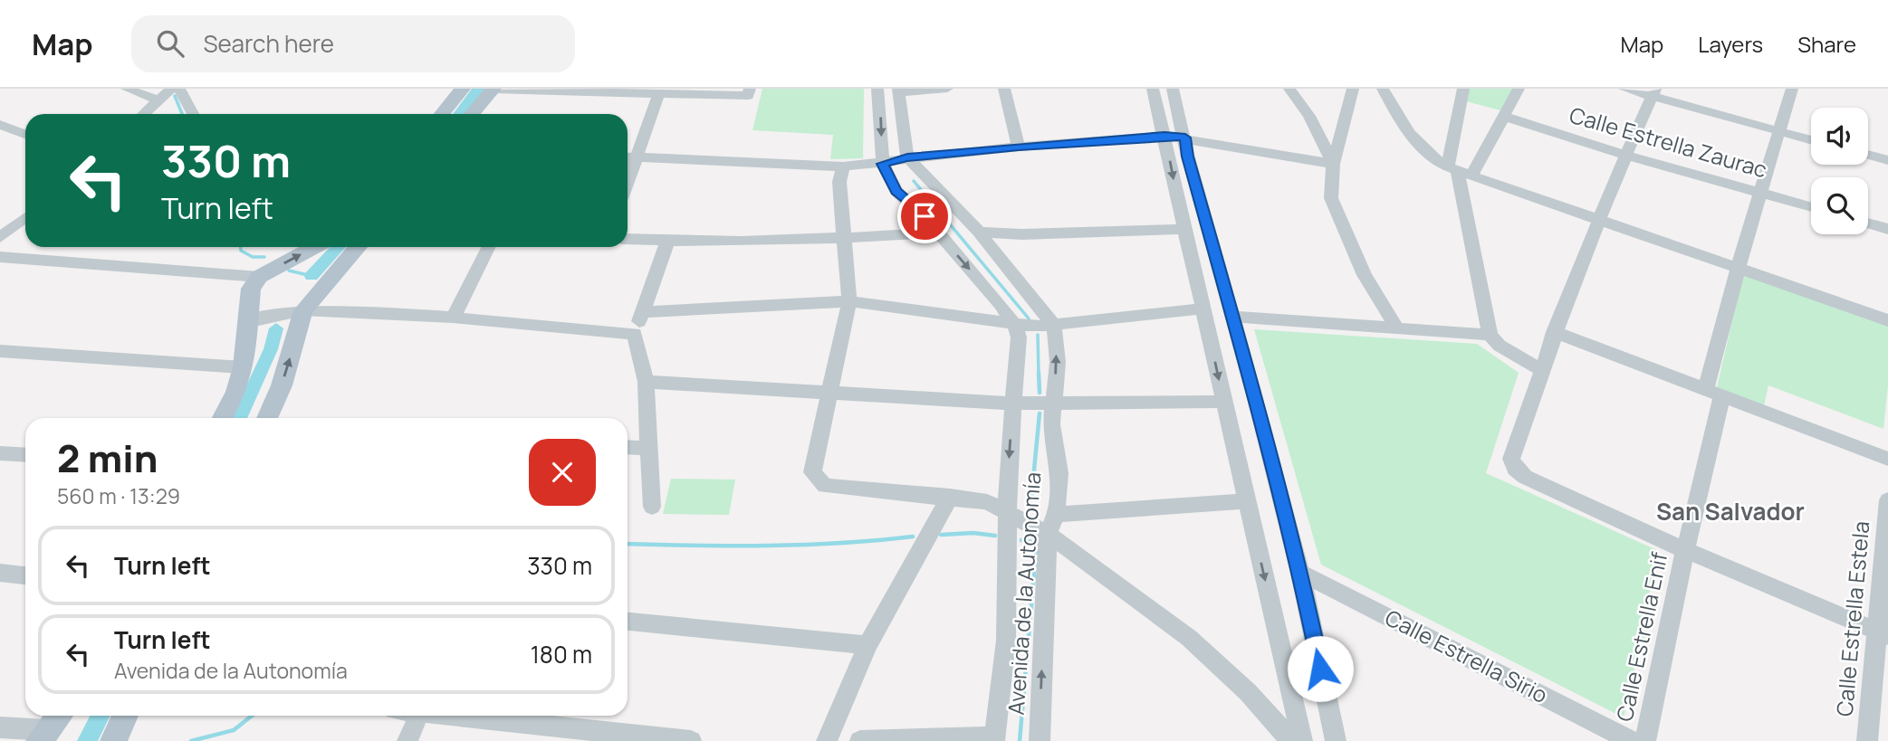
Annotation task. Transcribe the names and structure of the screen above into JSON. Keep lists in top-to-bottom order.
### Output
{
  "streets": {
    "street": [
      "Calle Estrella Zaurac",
      "Avenida de la Autonomía",
      "Calle Estrella Estela",
      "Calle Estrella Enif",
      "Calle Estrella Sirio"
    ]
  },
  "crossings": [
    ["Calle Estrella Zaurac", "Calle Estrella Enif"]
  ],
  "districts": ["San Salvador"],
  "page": {
    "header": "Map",
    "search": "Search here",
    "nav": ["Map", "Layers", "Share"],
    "turn": ["330 m", "Turn left"],
    "heading": ["2 min", "560 m · 13:29"],
    "list": [
      {
        "name": "Turn left",
        "value": "330 m"
      },
      {
        "name": "Turn left",
        "note": "Avenida de la Autonomía",
        "value": "180 m"
      }
    ]
  }
}
